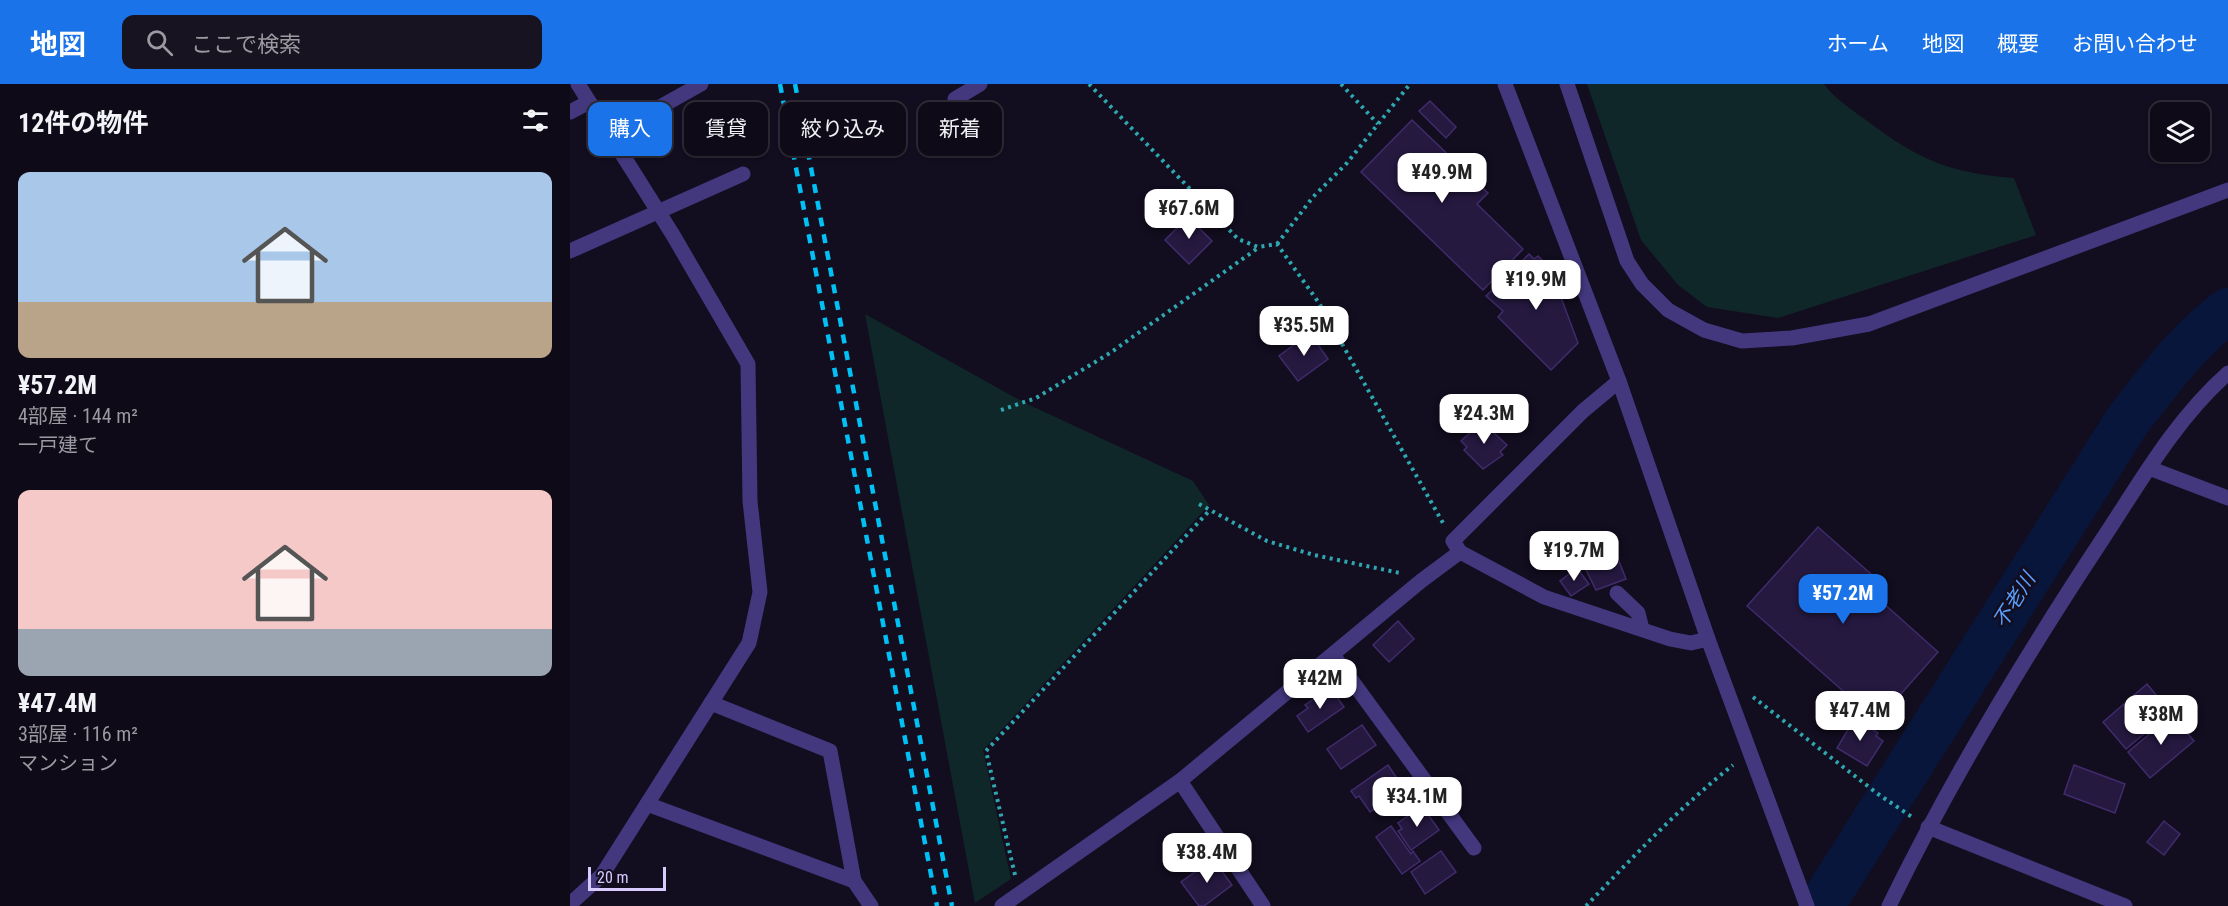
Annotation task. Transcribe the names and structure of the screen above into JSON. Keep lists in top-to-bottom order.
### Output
{
  "water": ["不老川"],
  "scale_bar": "20 m",
  "page": {
    "header": "地図",
    "search": "ここで検索",
    "nav": [
      "ホーム",
      "地図",
      "概要",
      "お問い合わせ"
    ],
    "heading": "12件の物件",
    "chip": [
      "購入",
      "賃貸",
      "絞り込み",
      "新着"
    ],
    "price": [
      "¥49.9M",
      "¥67.6M",
      "¥19.9M",
      "¥35.5M",
      "¥24.3M",
      "¥19.7M",
      "¥57.2M",
      "¥42M",
      "¥47.4M",
      "¥38M",
      "¥34.1M",
      "¥38.4M"
    ],
    "list": [
      {
        "name": "¥57.2M",
        "note": "4部屋 · 144 m² · 一戸建て"
      },
      {
        "name": "¥47.4M",
        "note": "3部屋 · 116 m² · マンション"
      }
    ],
    "scale": "20 m"
  }
}
